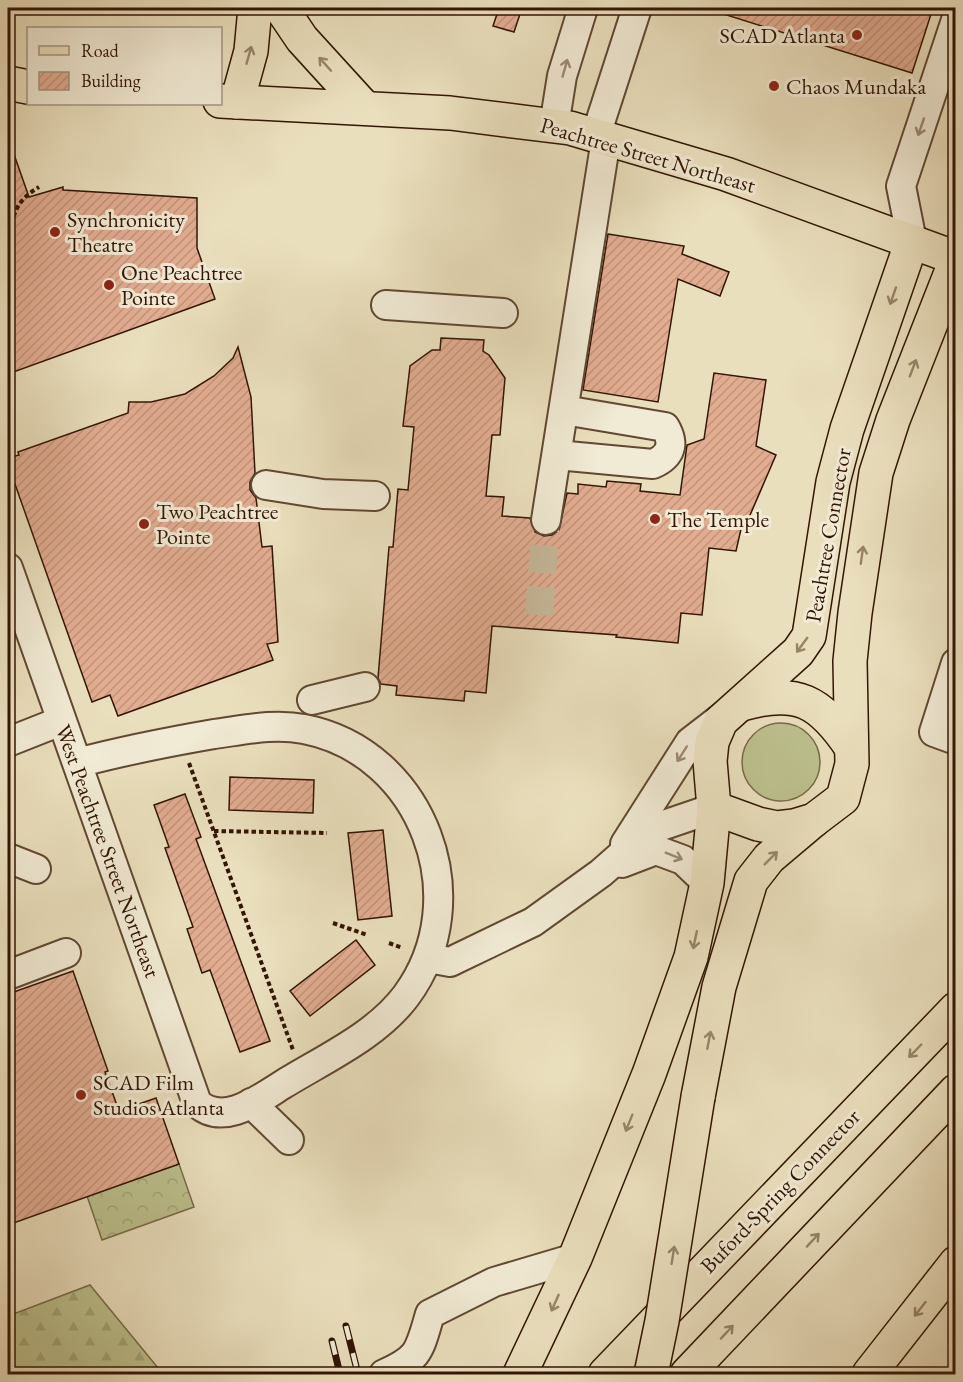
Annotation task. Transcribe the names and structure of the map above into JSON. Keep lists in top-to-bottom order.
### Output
{
  "streets": {
    "main road": ["Peachtree Street Northeast", "Peachtree Connector", "Buford-Spring Connector"],
    "street": ["West Peachtree Street Northeast"]
  },
  "crossings": [
    ["Peachtree Street Northeast", "Peachtree Connector"]
  ],
  "places": [
    "SCAD Atlanta",
    "Chaos Mundaka",
    "Synchronicity Theatre",
    "One Peachtree Pointe",
    "The Temple",
    "Two Peachtree Pointe",
    "SCAD Film Studios Atlanta"
  ],
  "legend": ["Road", "Building"]
}
